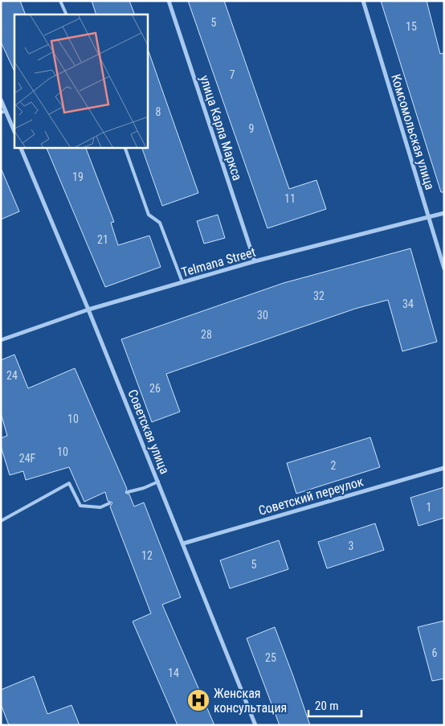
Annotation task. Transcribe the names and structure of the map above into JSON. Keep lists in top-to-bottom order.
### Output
{
  "streets": {
    "street": [
      "улица Карла Маркса",
      "Комсомольская улица",
      "Telmana Street",
      "Советская улица",
      "Советский переулок"
    ]
  },
  "crossings": [
    ["улица Карла Маркса", "Telmana Street"],
    ["Комсомольская улица", "Telmana Street"],
    ["Telmana Street", "Советская улица"],
    ["Советская улица", "Советский переулок"]
  ],
  "places": {
    "hospital": ["Женская консультация"]
  },
  "house_numbers": [
    "5",
    "15",
    "7",
    "8",
    "9",
    "19",
    "11",
    "21",
    "32",
    "34",
    "30",
    "28",
    "24",
    "26",
    "10",
    "10",
    "24F",
    "2",
    "1",
    "3",
    "12",
    "5",
    "6",
    "25",
    "14"
  ],
  "scale_bar": "20 m"
}
